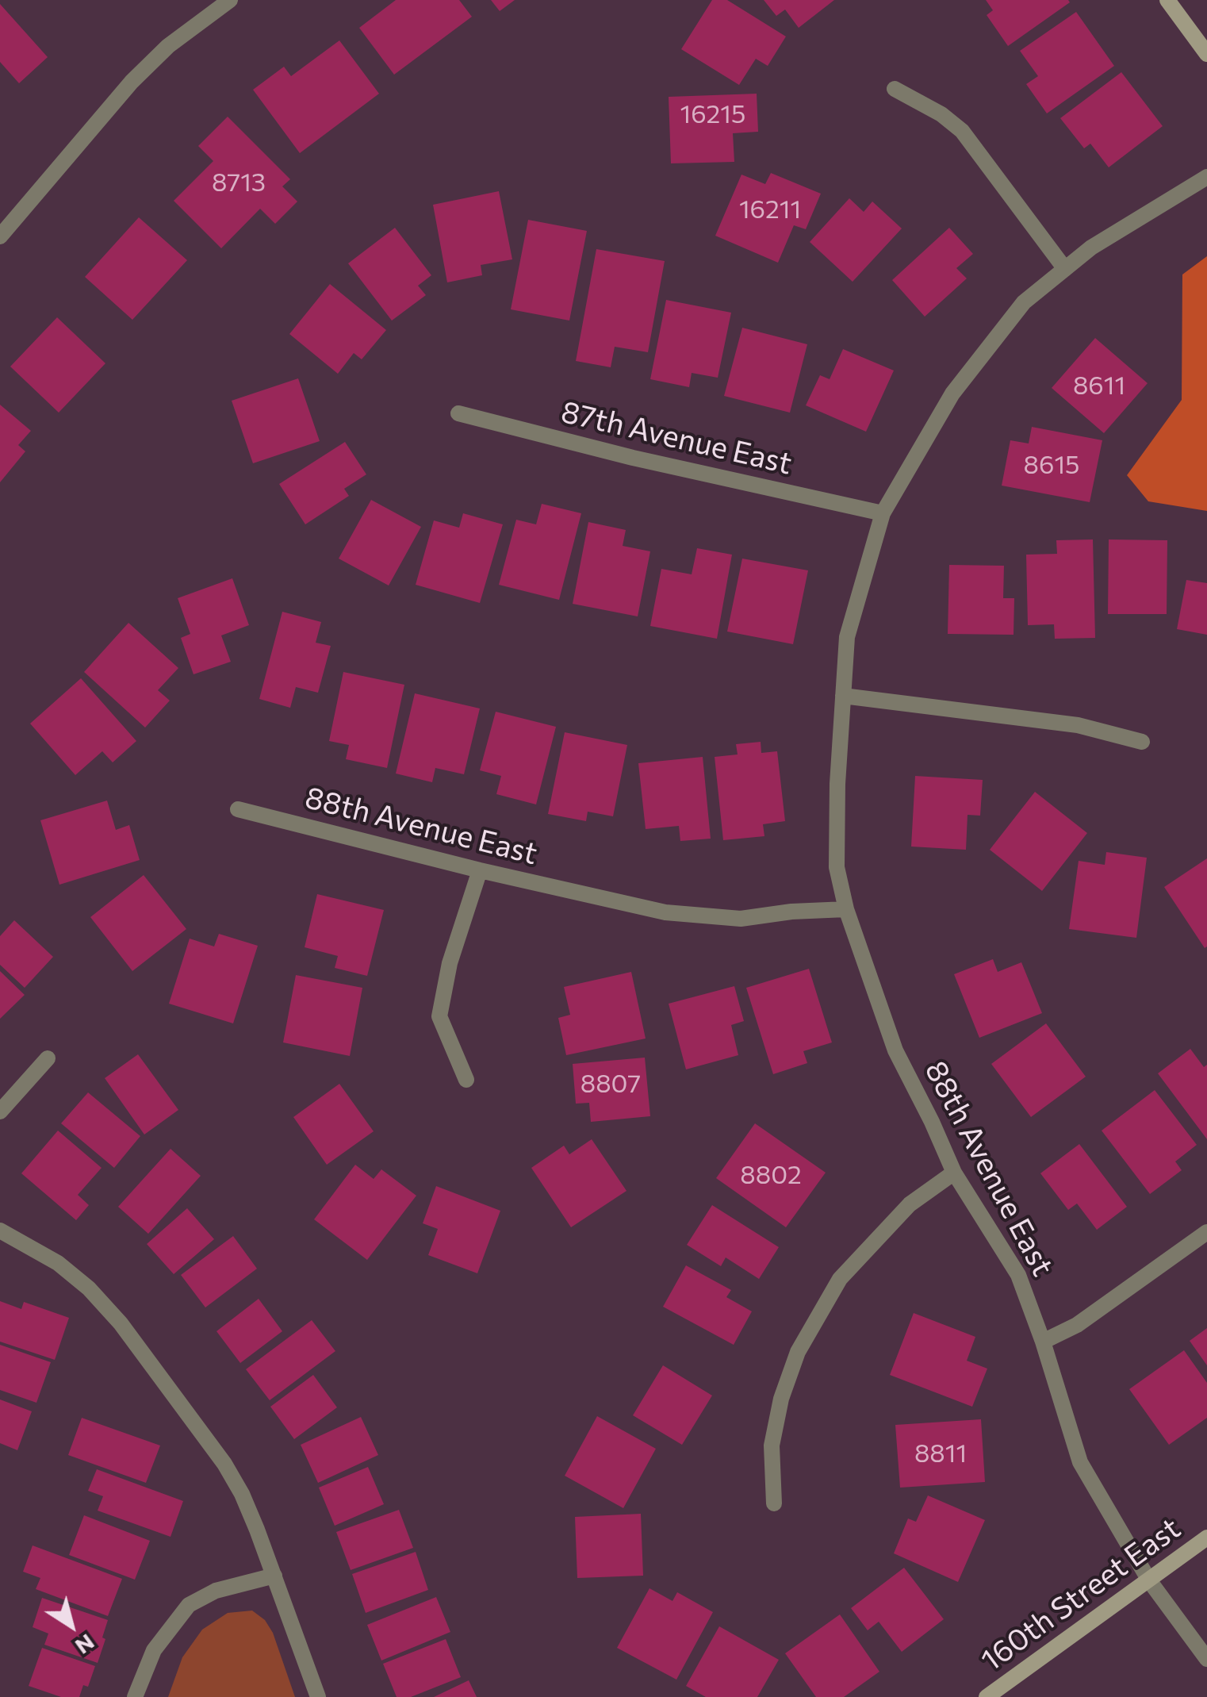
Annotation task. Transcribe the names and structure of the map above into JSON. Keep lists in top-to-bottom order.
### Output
{
  "streets": {
    "main road": ["160th Street East"],
    "street": ["87th Avenue East", "88th Avenue East"]
  },
  "crossings": [
    ["88th Avenue East", "160th Street East"]
  ],
  "house_numbers": [
    "16215",
    "8713",
    "16211",
    "8611",
    "8615",
    "8807",
    "8802",
    "8811"
  ],
  "north": "bottom right"
}
